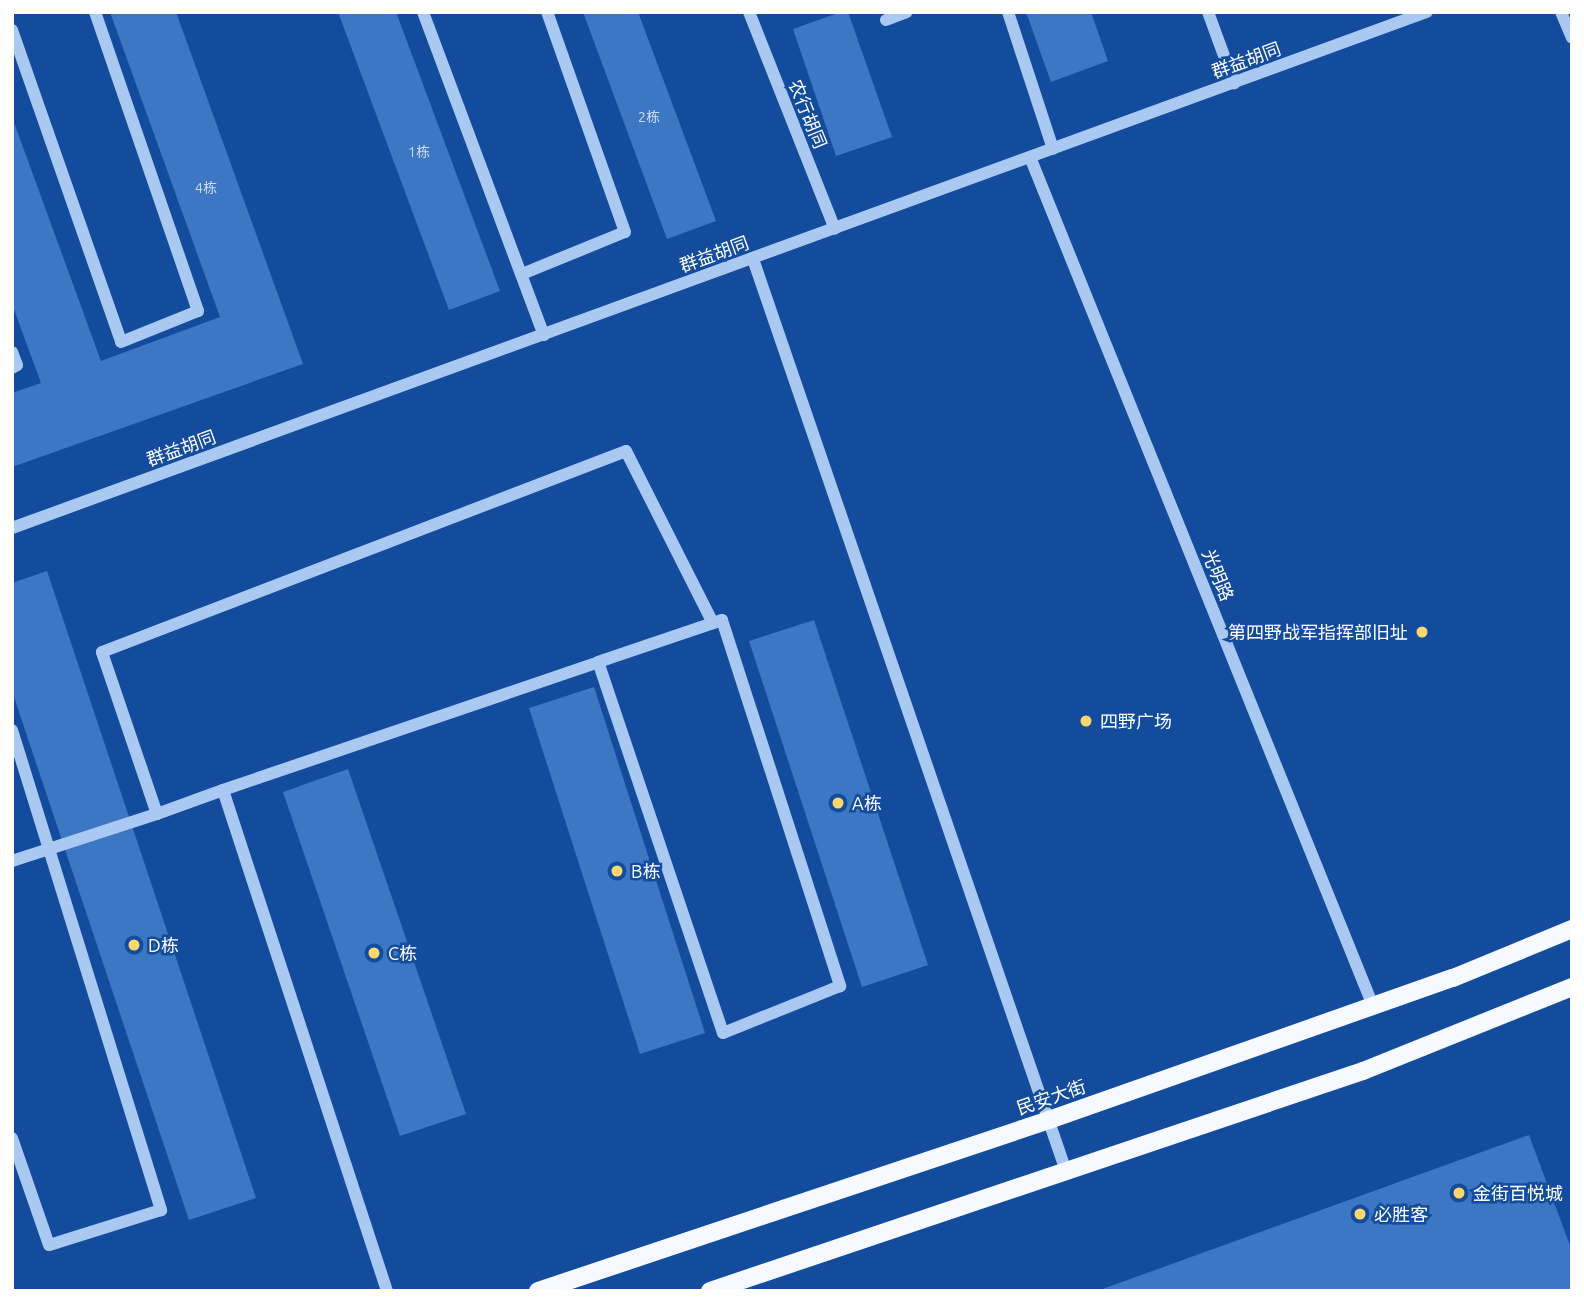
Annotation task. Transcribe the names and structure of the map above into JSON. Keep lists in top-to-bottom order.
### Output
{
  "streets": {
    "main road": ["民安大街"],
    "street": ["群益胡同", "农行胡同", "光明路"]
  },
  "crossings": [
    ["群益胡同", "农行胡同"],
    ["群益胡同", "光明路"],
    ["光明路", "民安大街"]
  ],
  "places": [
    "第四野战军指挥部旧址",
    "四野广场",
    "A栋",
    "B栋",
    "D栋",
    "C栋",
    "金街百悦城",
    "必胜客"
  ],
  "house_numbers": ["2栋", "1栋", "4栋"]
}
